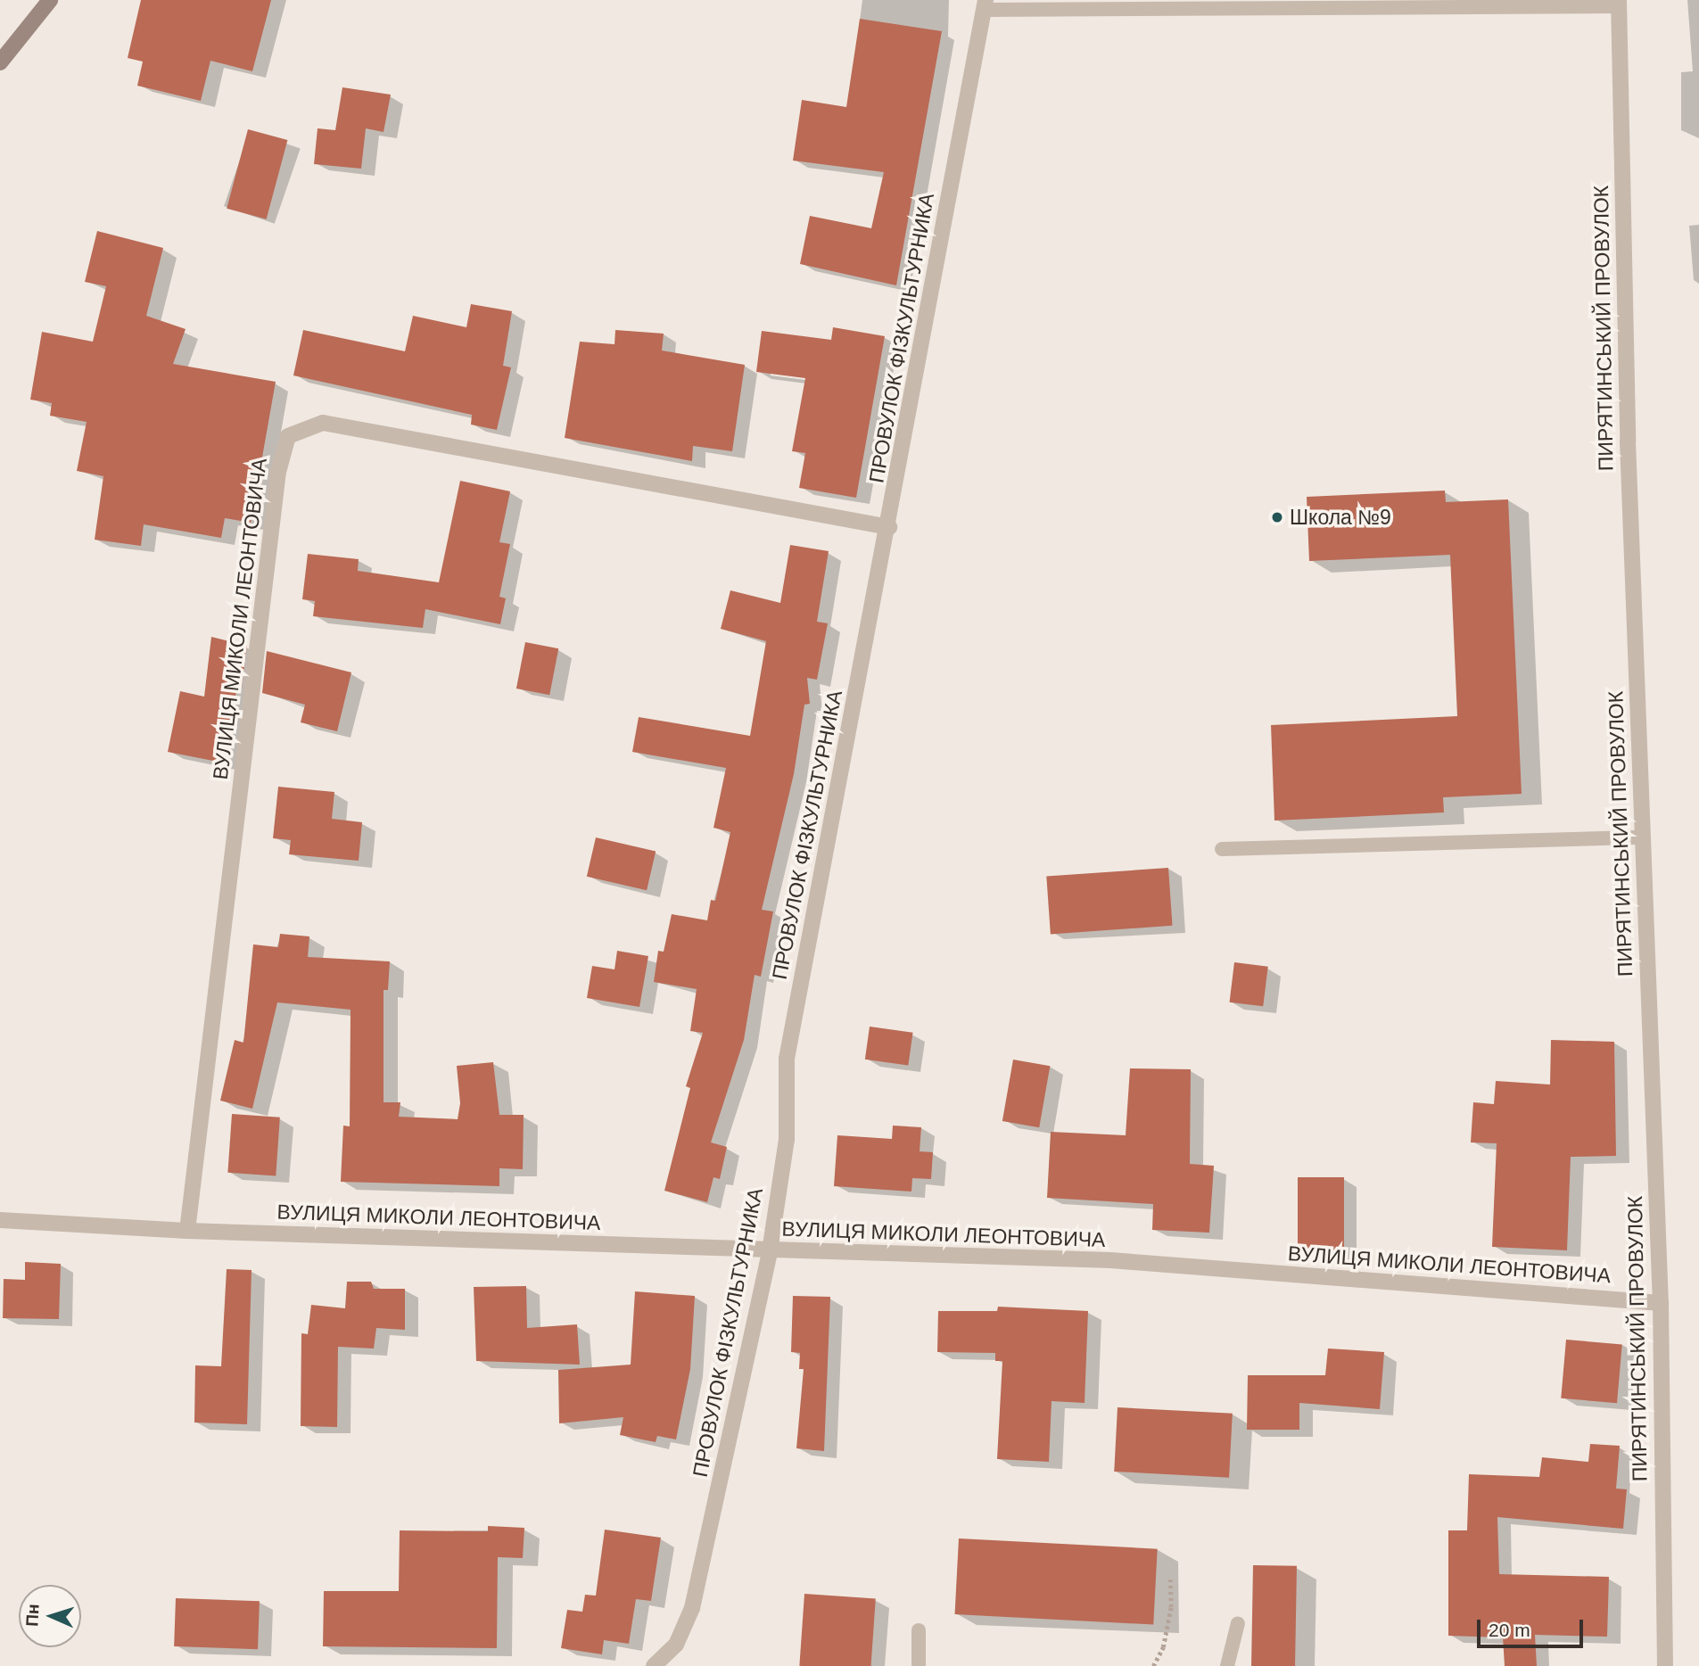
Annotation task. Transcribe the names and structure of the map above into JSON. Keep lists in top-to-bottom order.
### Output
{
  "streets": {
    "street": ["ПИРЯТИНСЬКИЙ ПРОВУЛОК", "ПРОВУЛОК ФІЗКУЛЬТУРНИКА", "ВУЛИЦЯ МИКОЛИ ЛЕОНТОВИЧА"]
  },
  "crossings": [
    ["ПИРЯТИНСЬКИЙ ПРОВУЛОК", "ВУЛИЦЯ МИКОЛИ ЛЕОНТОВИЧА"],
    ["ПРОВУЛОК ФІЗКУЛЬТУРНИКА", "ВУЛИЦЯ МИКОЛИ ЛЕОНТОВИЧА"]
  ],
  "places": ["Школа №9"],
  "scale_bar": "20 m",
  "north": "left"
}
